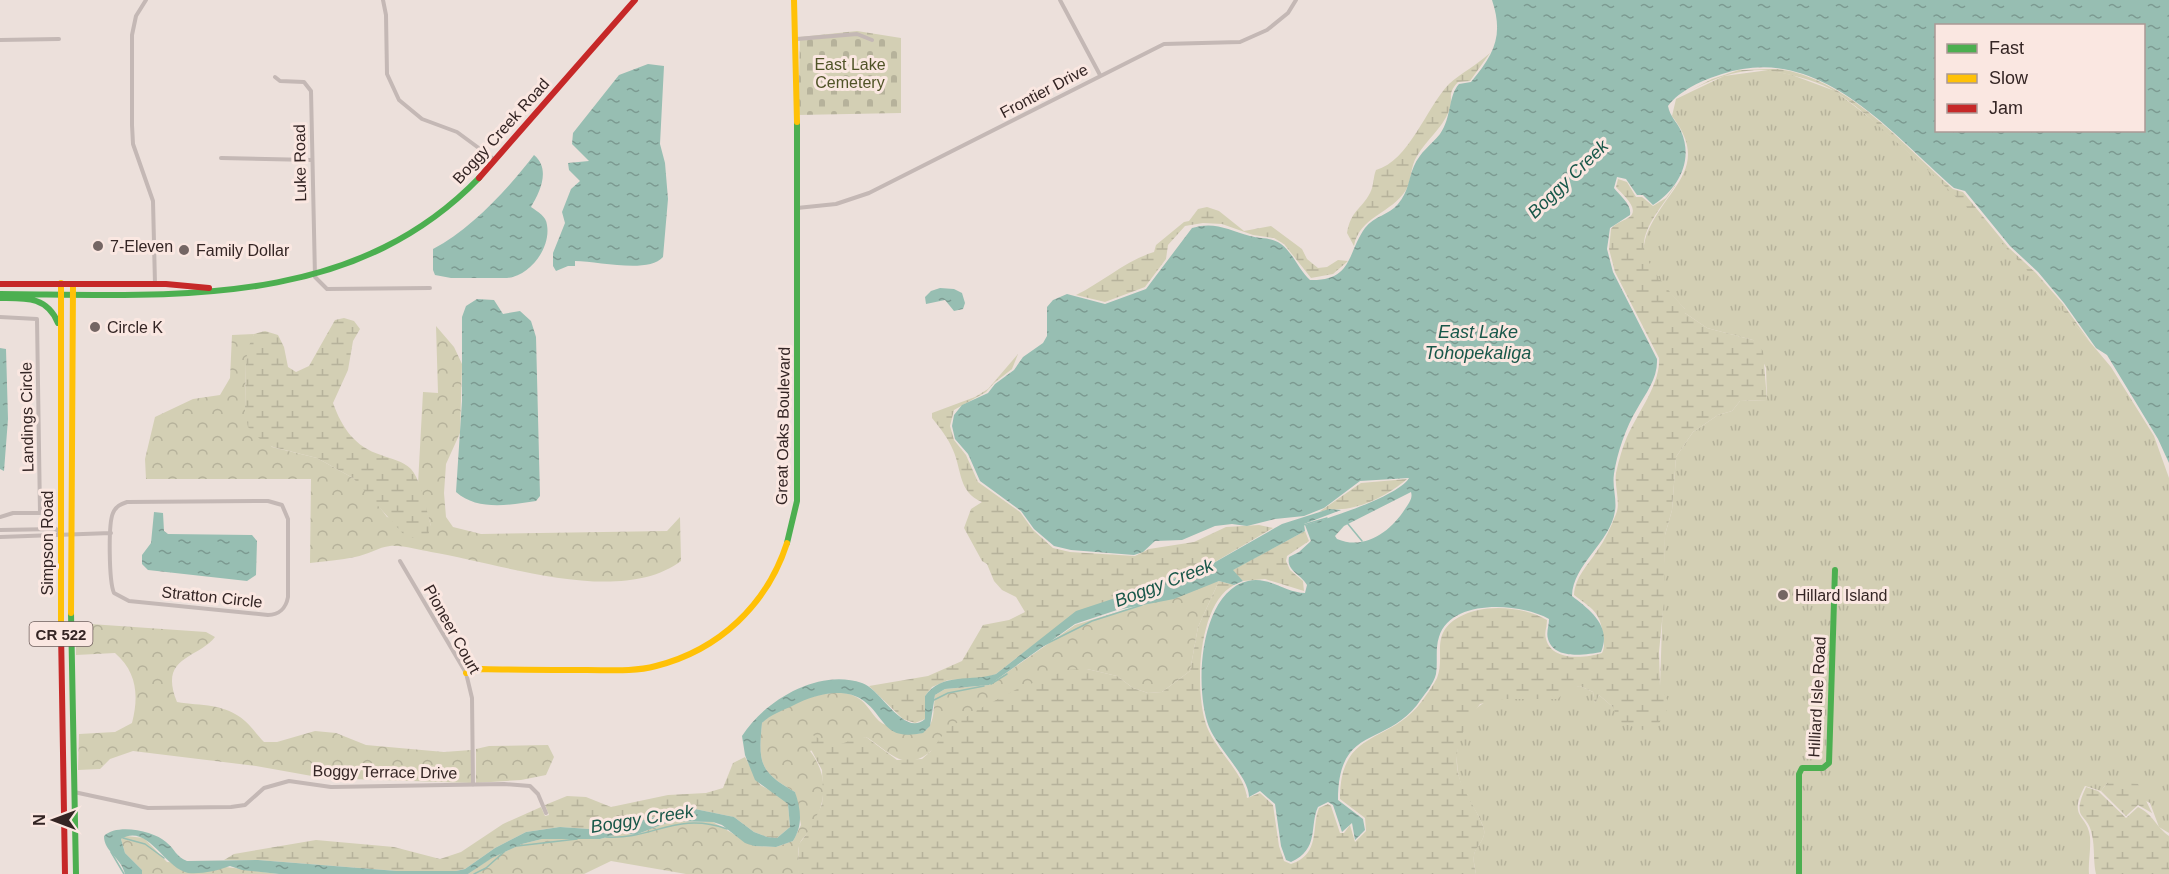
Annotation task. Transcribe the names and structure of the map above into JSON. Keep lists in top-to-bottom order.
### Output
{
  "streets": {
    "main road": [
      "Boggy Creek Road",
      "Great Oaks Boulevard",
      "Simpson Road",
      "CR 522",
      "Hilliard Isle Road"
    ],
    "street": [
      "Frontier Drive",
      "Luke Road",
      "Landings Circle",
      "Stratton Circle",
      "Pioneer Court",
      "Boggy Terrace Drive"
    ]
  },
  "crossings": [
    ["Frontier Drive", "Great Oaks Boulevard"],
    ["Boggy Creek Road", "Luke Road"],
    ["Boggy Creek Road", "Simpson Road"],
    ["Great Oaks Boulevard", "Pioneer Court"],
    ["Simpson Road", "Boggy Terrace Drive"],
    ["Pioneer Court", "Boggy Terrace Drive"]
  ],
  "water": ["Boggy Creek", "East Lake Tohopekaliga"],
  "parks": ["East Lake Cemetery"],
  "places": [
    "7-Eleven",
    "Family Dollar",
    "Circle K",
    "Hillard Island"
  ],
  "legend": ["Fast", "Slow", "Jam"],
  "north": "left"
}
